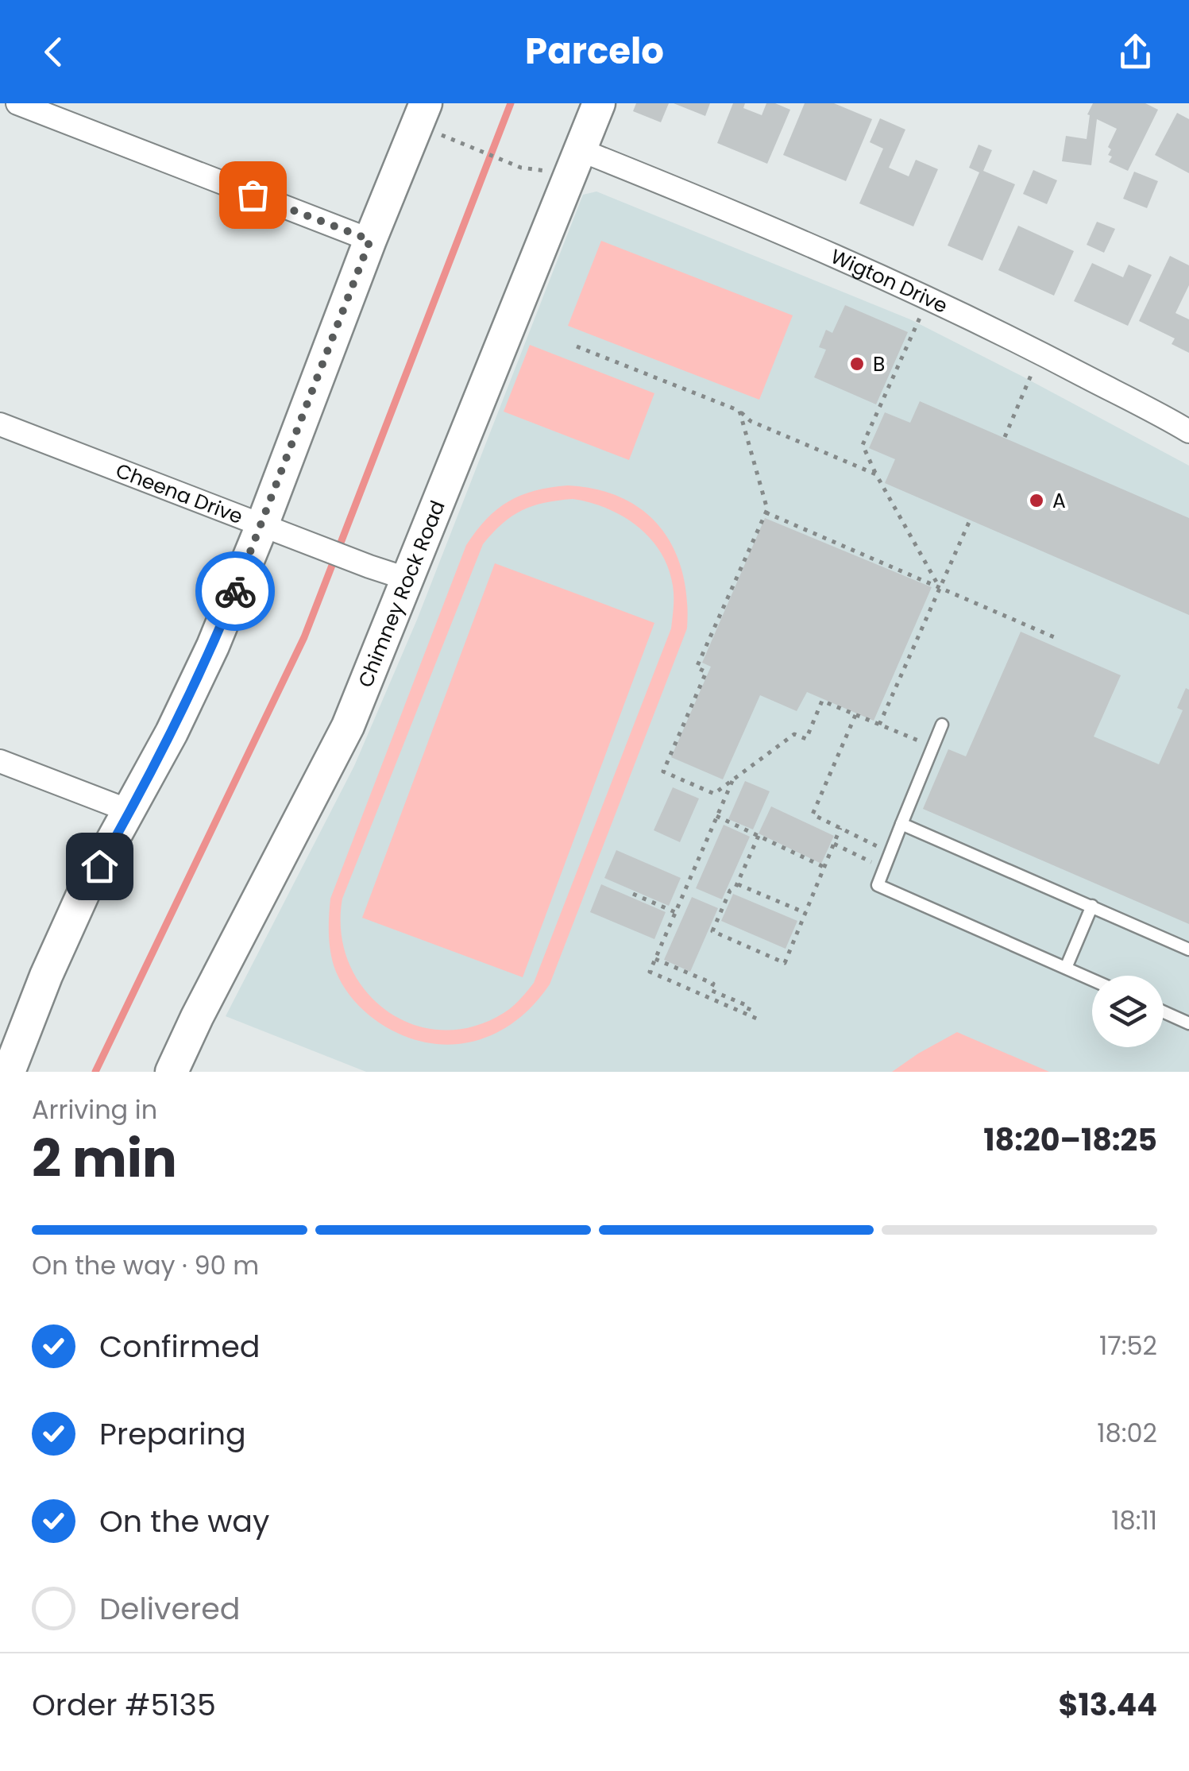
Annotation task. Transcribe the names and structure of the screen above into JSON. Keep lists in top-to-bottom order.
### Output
{
  "streets": {
    "main road": ["Chimney Rock Road"],
    "street": ["Wigton Drive", "Cheena Drive"]
  },
  "crossings": [
    ["Wigton Drive", "Chimney Rock Road"],
    ["Cheena Drive", "Chimney Rock Road"]
  ],
  "places": ["B", "A"],
  "page": {
    "header": "Parcelo",
    "heading": ["2 min", "Arriving in", "18:20–18:25"],
    "panel": ["Order #5135", "$13.44"],
    "bar": "On the way · 90 m",
    "list": [
      ["Confirmed", "17:52"],
      ["Preparing", "18:02"],
      ["On the way", "18:11"],
      "Delivered"
    ]
  }
}
